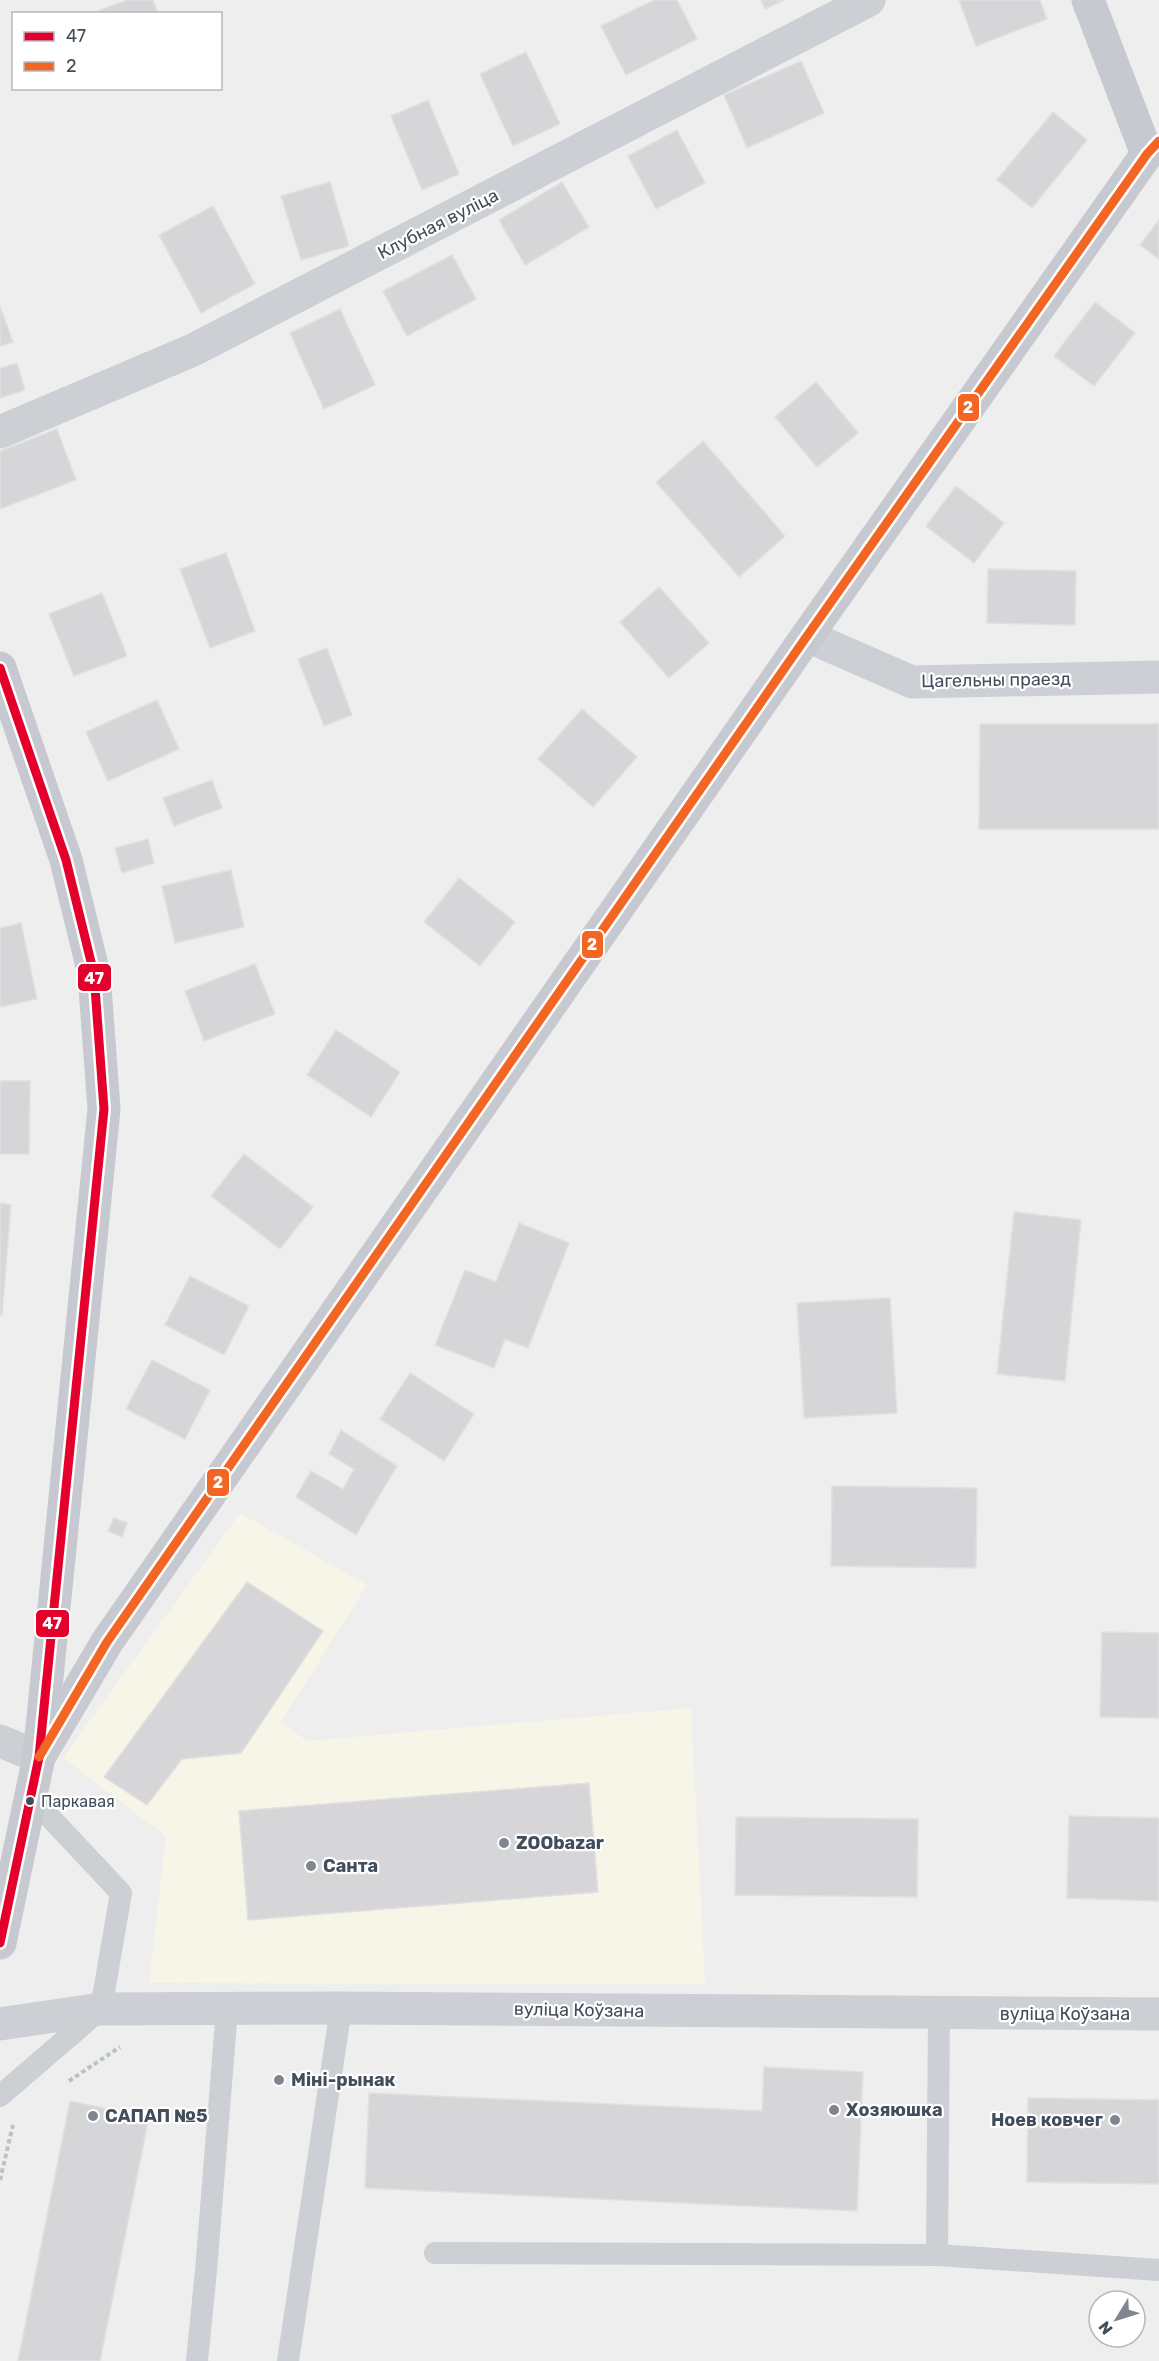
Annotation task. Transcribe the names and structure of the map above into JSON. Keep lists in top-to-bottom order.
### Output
{
  "streets": {
    "street": ["Клубная вуліца", "Цагельны праезд", "вуліца Коўзана"]
  },
  "places": [
    "Паркавая",
    "ZOObazar",
    "Санта",
    "Міні-рынак",
    "Хозяюшка",
    "САПАП №5",
    "Ноев ковчег"
  ],
  "lines": ["transit line 2", "transit line 47"],
  "legend": ["47", "2"],
  "north": "bottom left"
}
